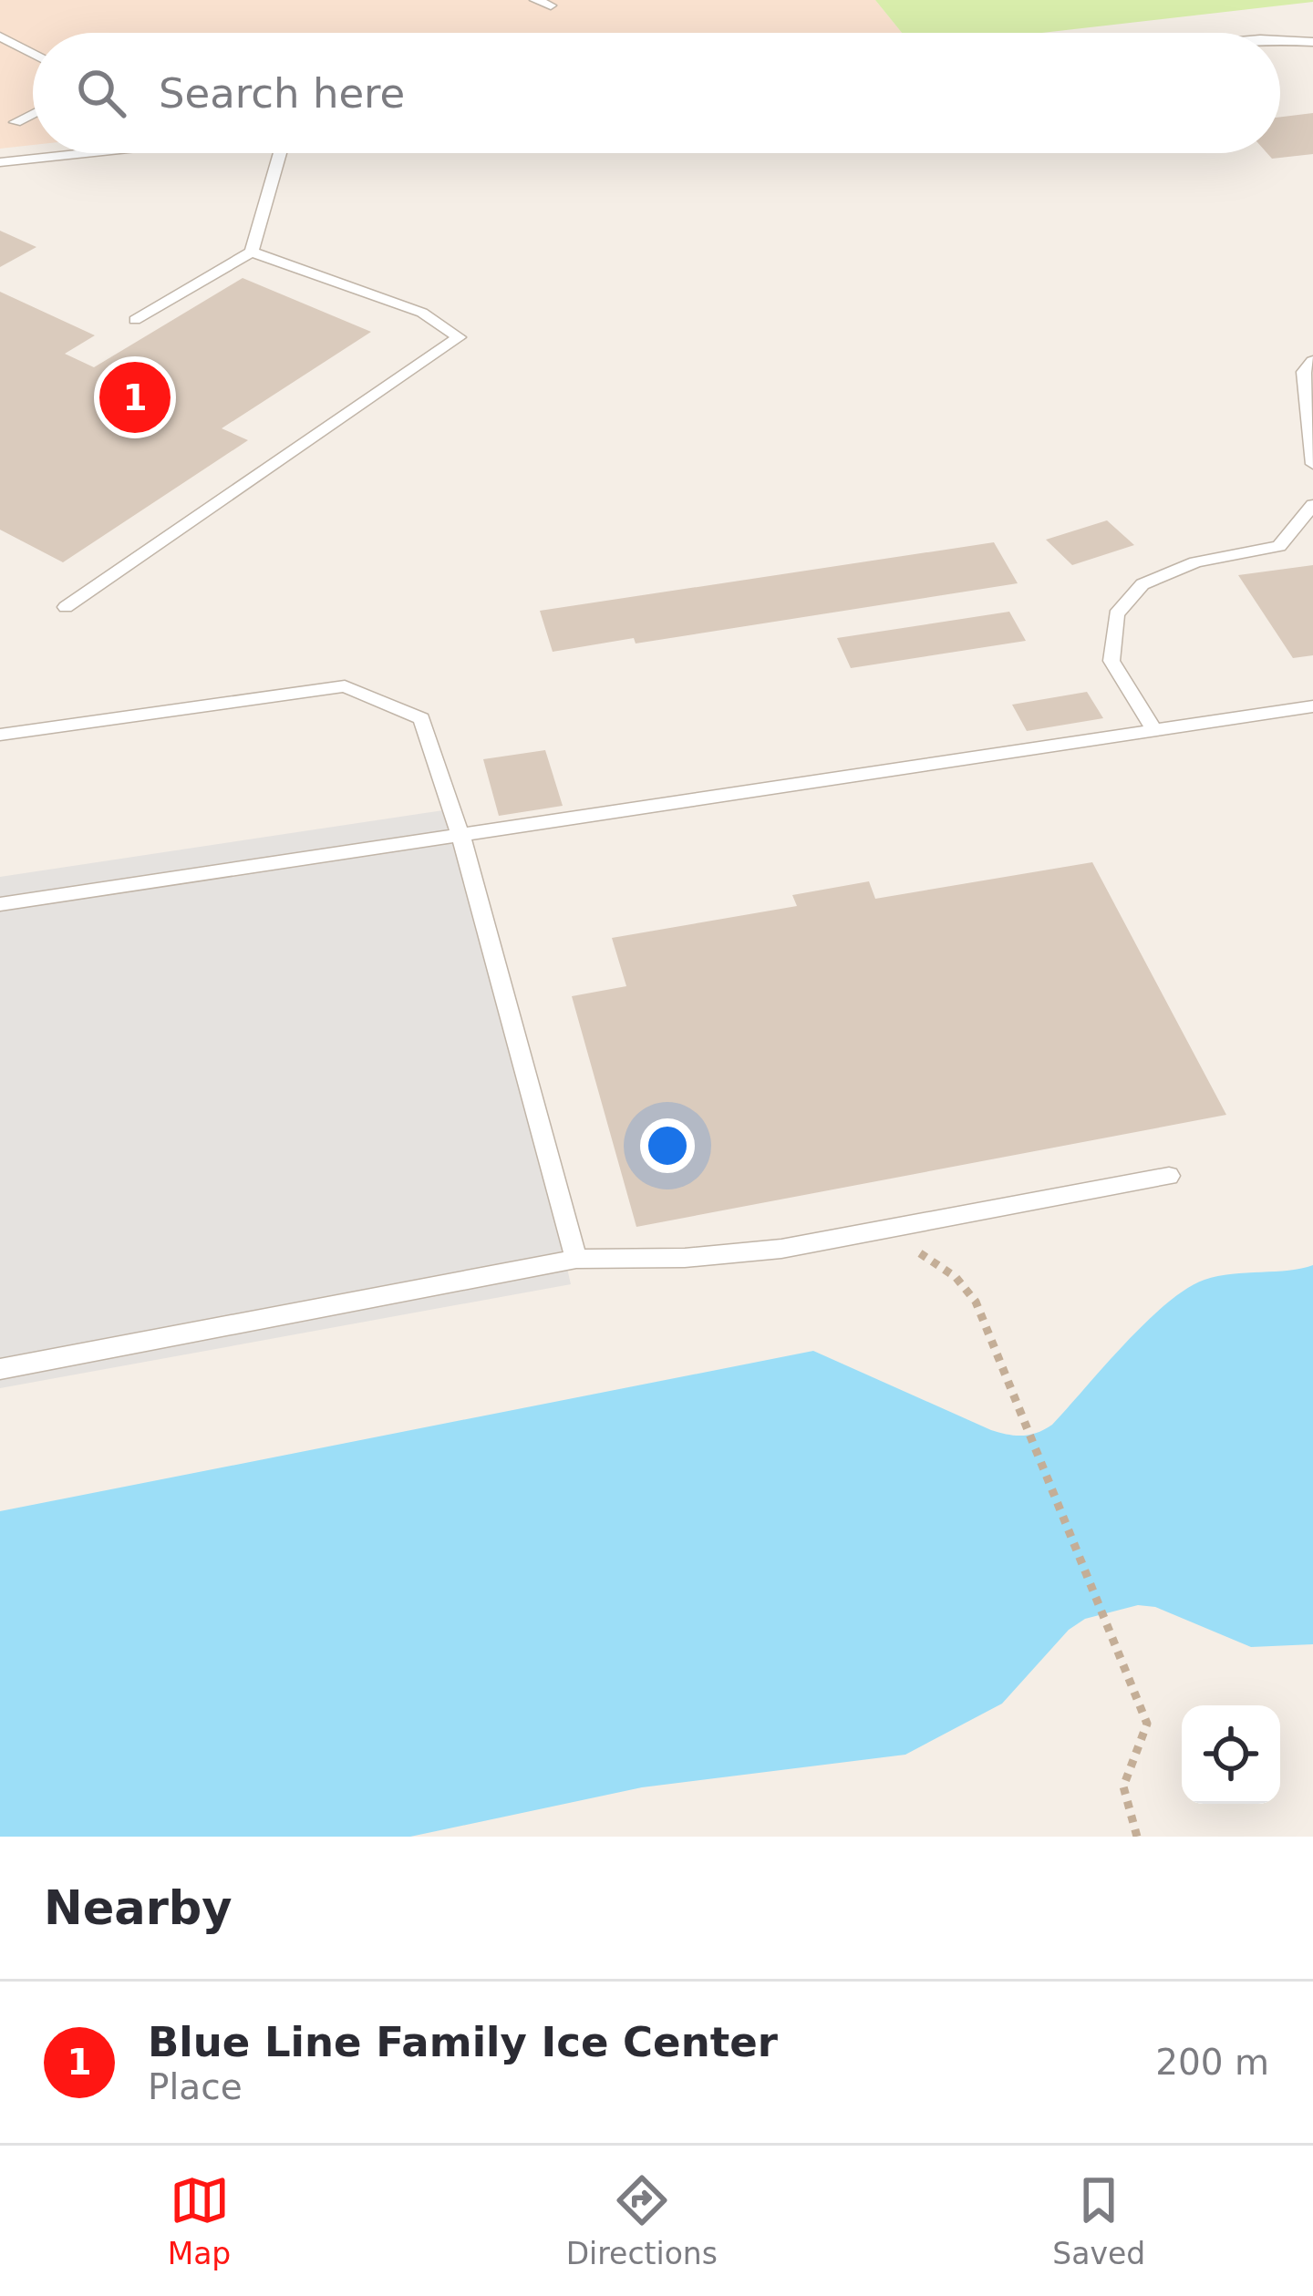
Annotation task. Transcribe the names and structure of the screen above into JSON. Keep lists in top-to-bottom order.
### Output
{
  "page": {
    "search": "Search here",
    "pins": "1",
    "heading": "Nearby",
    "list": [
      {
        "mark": "1",
        "name": "Blue Line Family Ice Center",
        "note": "Place",
        "value": "200 m"
      }
    ],
    "nav": ["Map", "Directions", "Saved"]
  }
}
